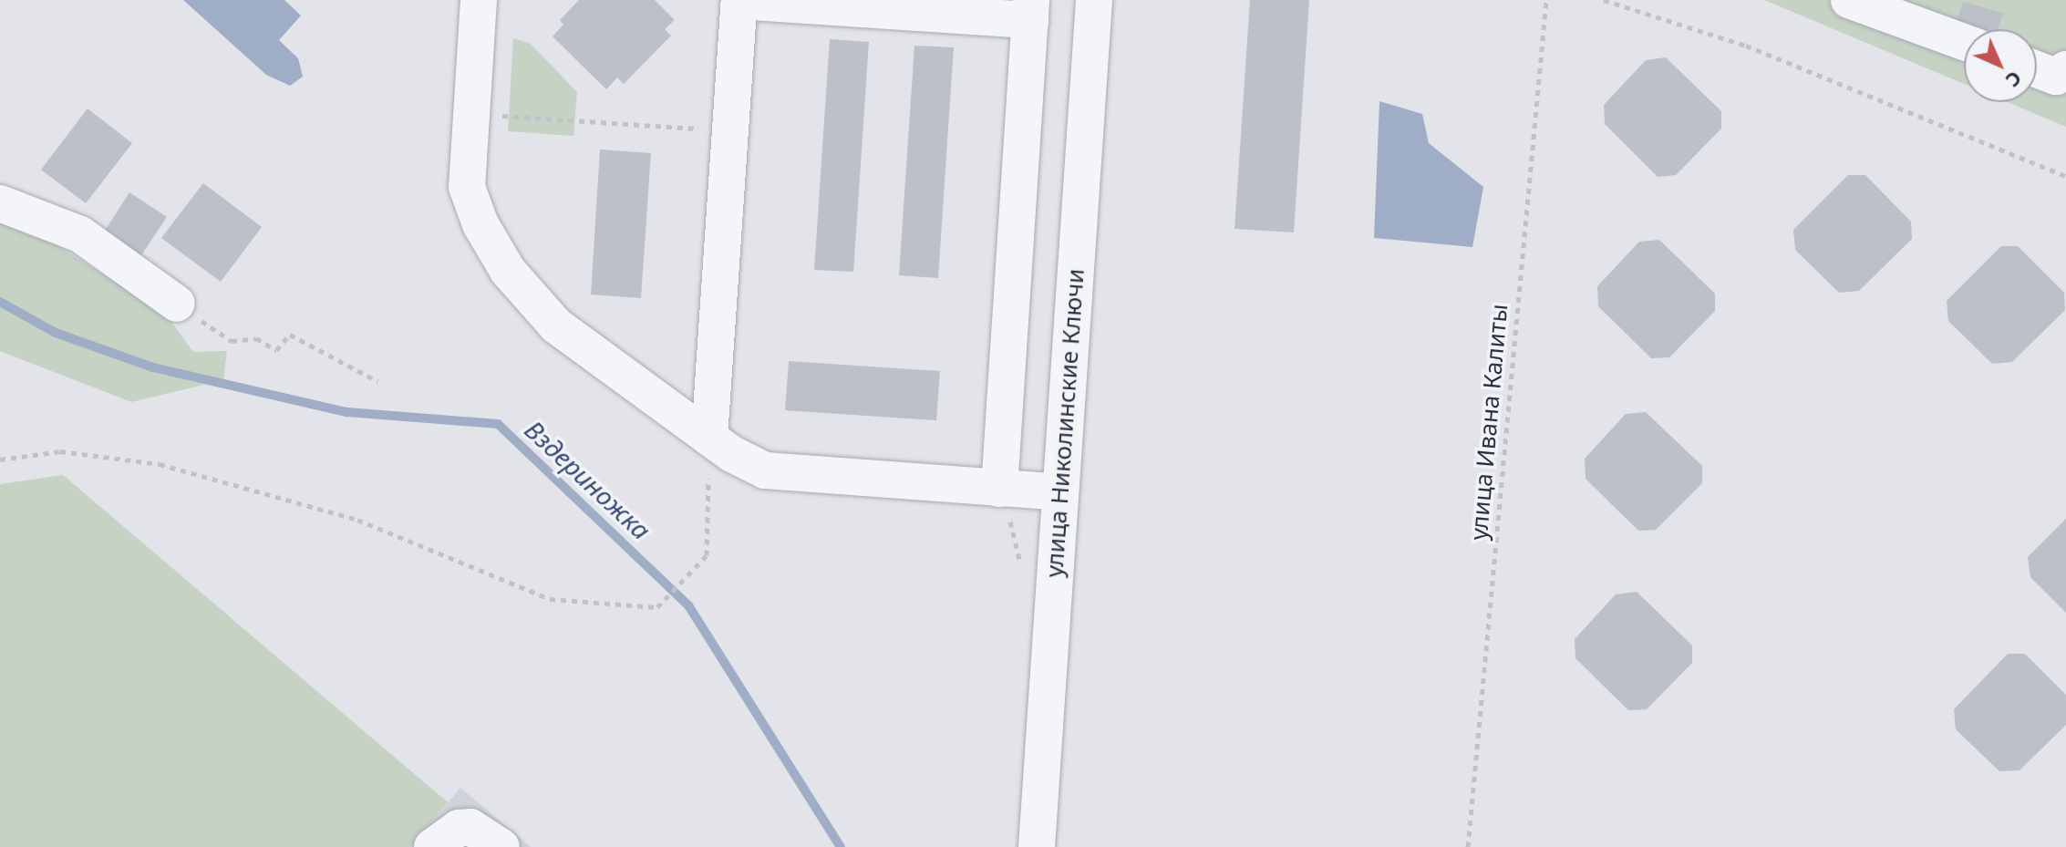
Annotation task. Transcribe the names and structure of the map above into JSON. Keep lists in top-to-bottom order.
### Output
{
  "streets": {
    "street": ["улица Николинские Ключи"],
    "path": ["улица Ивана Калиты"]
  },
  "water": ["Вздериножка"],
  "north": "bottom right"
}
